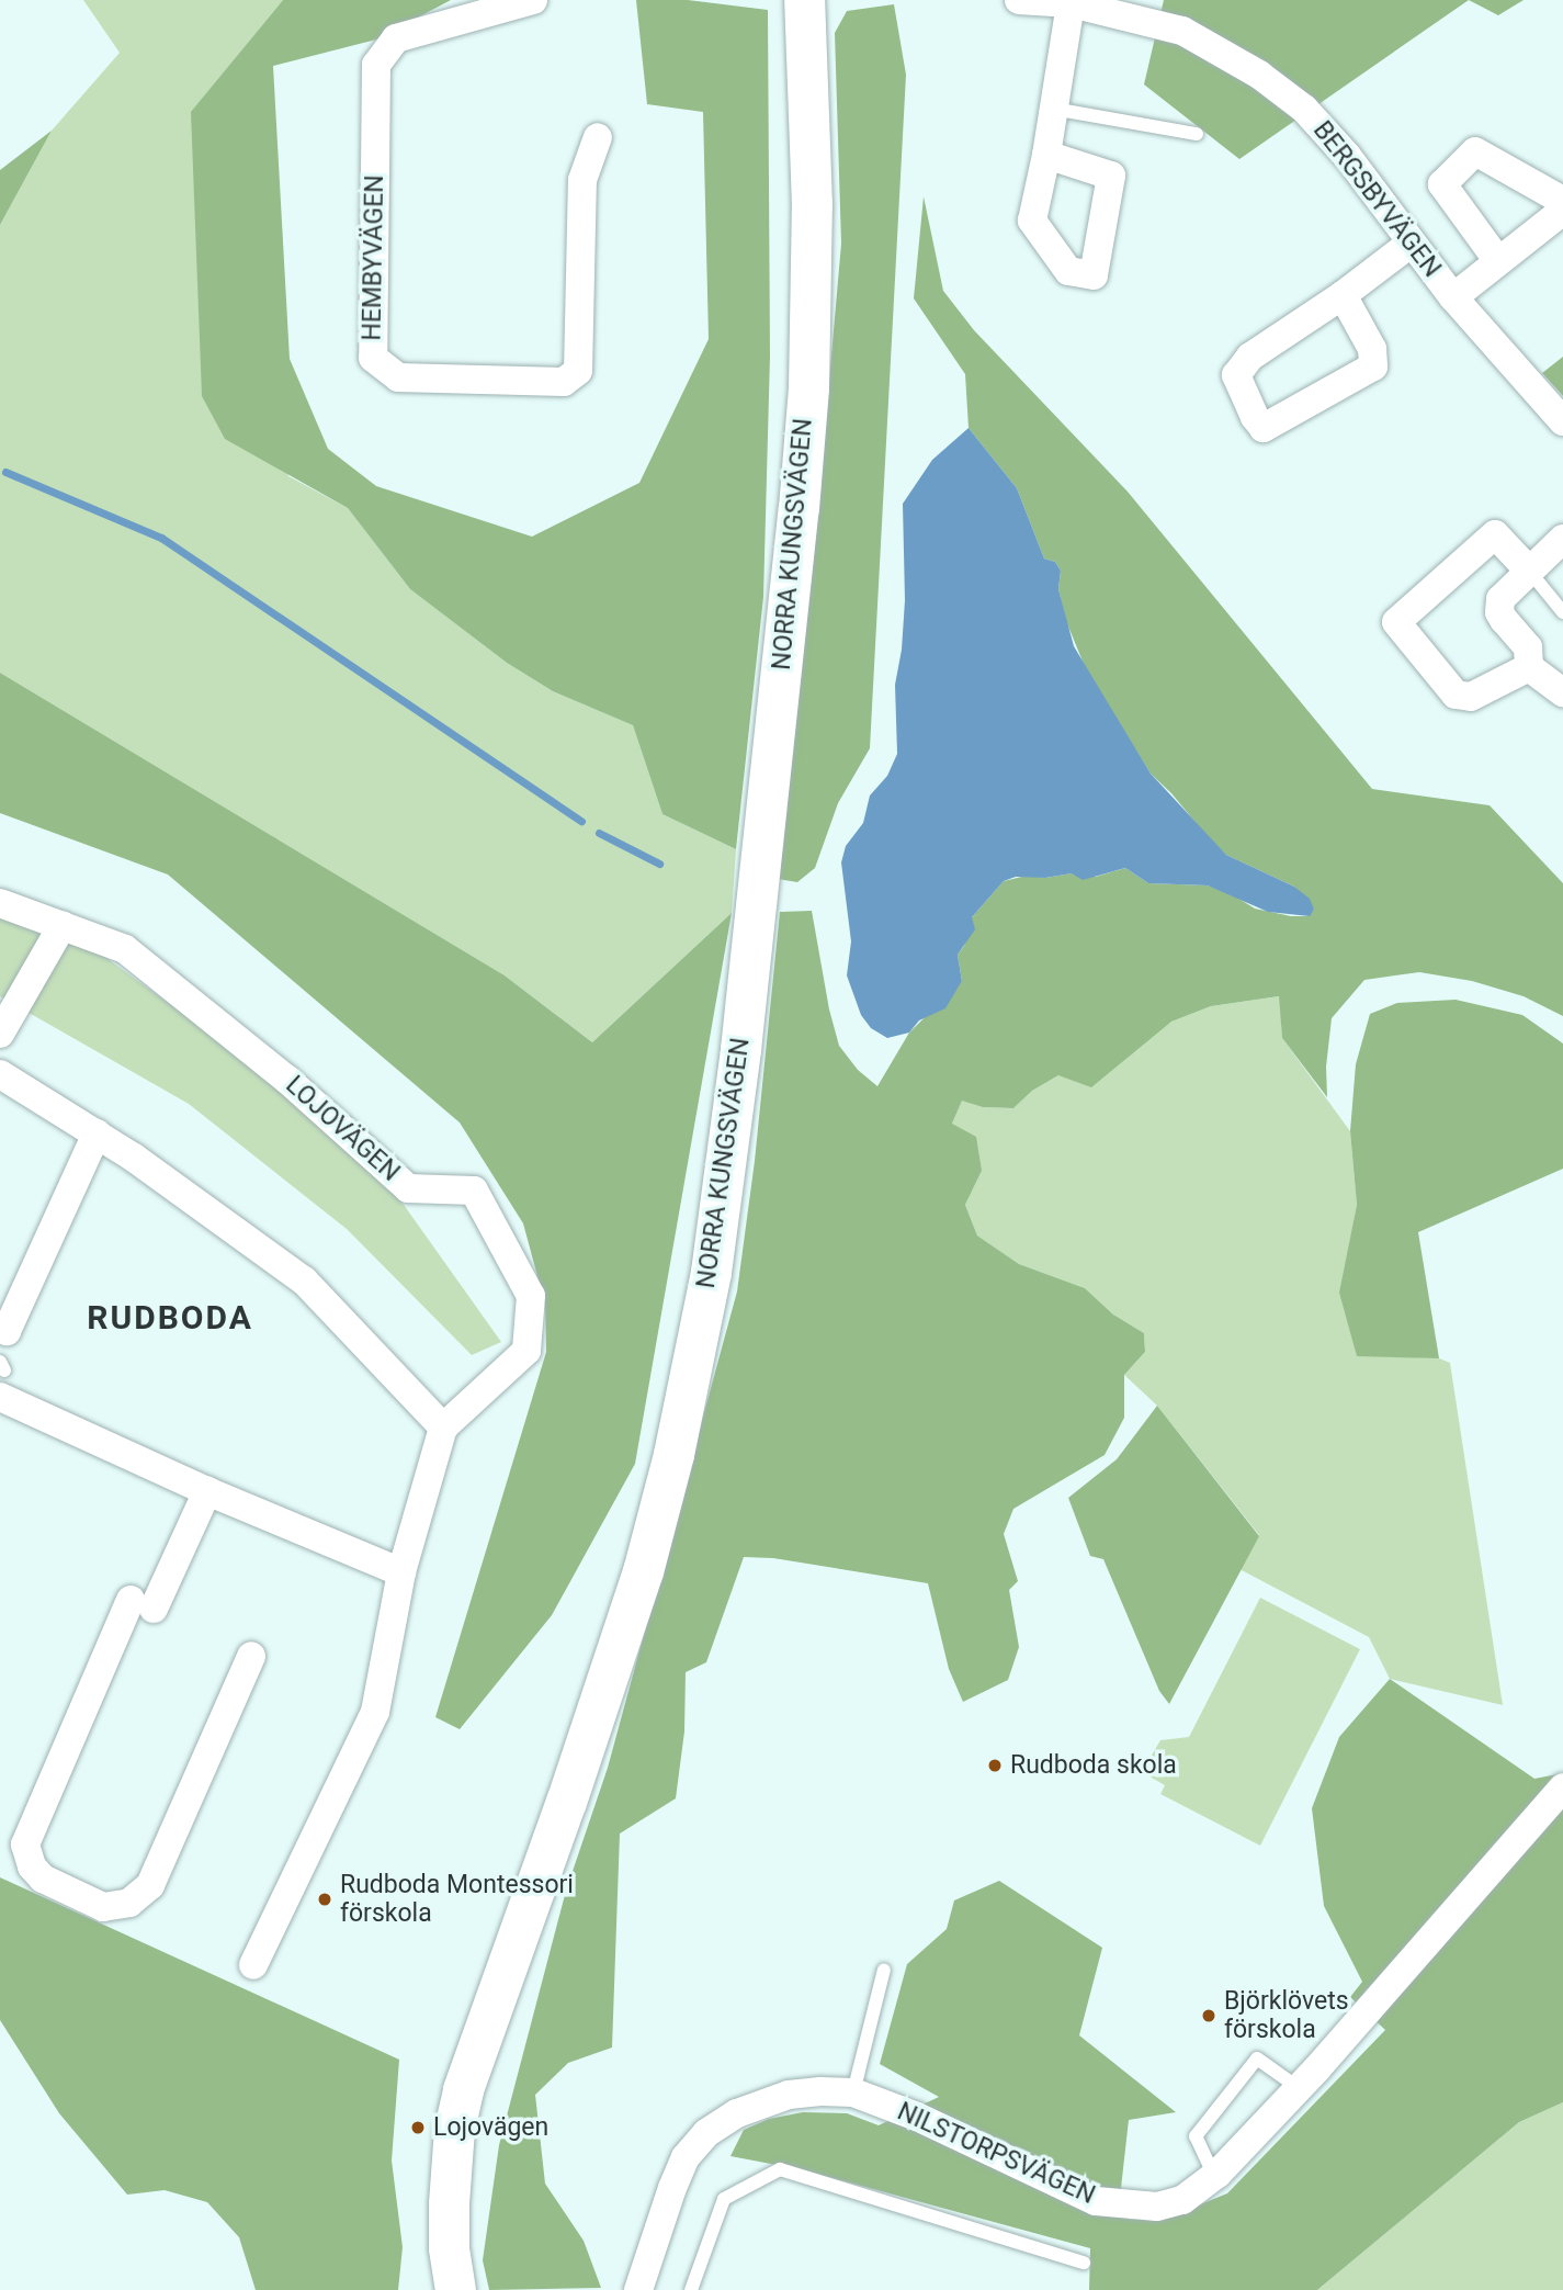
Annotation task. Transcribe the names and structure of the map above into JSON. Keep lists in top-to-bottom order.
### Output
{
  "streets": {
    "main road": ["NORRA KUNGSVÄGEN"],
    "street": [
      "BERGSBYVÄGEN",
      "HEMBYVÄGEN",
      "LOJOVÄGEN",
      "NILSTORPSVÄGEN"
    ]
  },
  "districts": ["RUDBODA"],
  "places": [
    "Rudboda skola",
    "Rudboda Montessori förskola",
    "Björklövets förskola",
    "Lojovägen"
  ]
}
